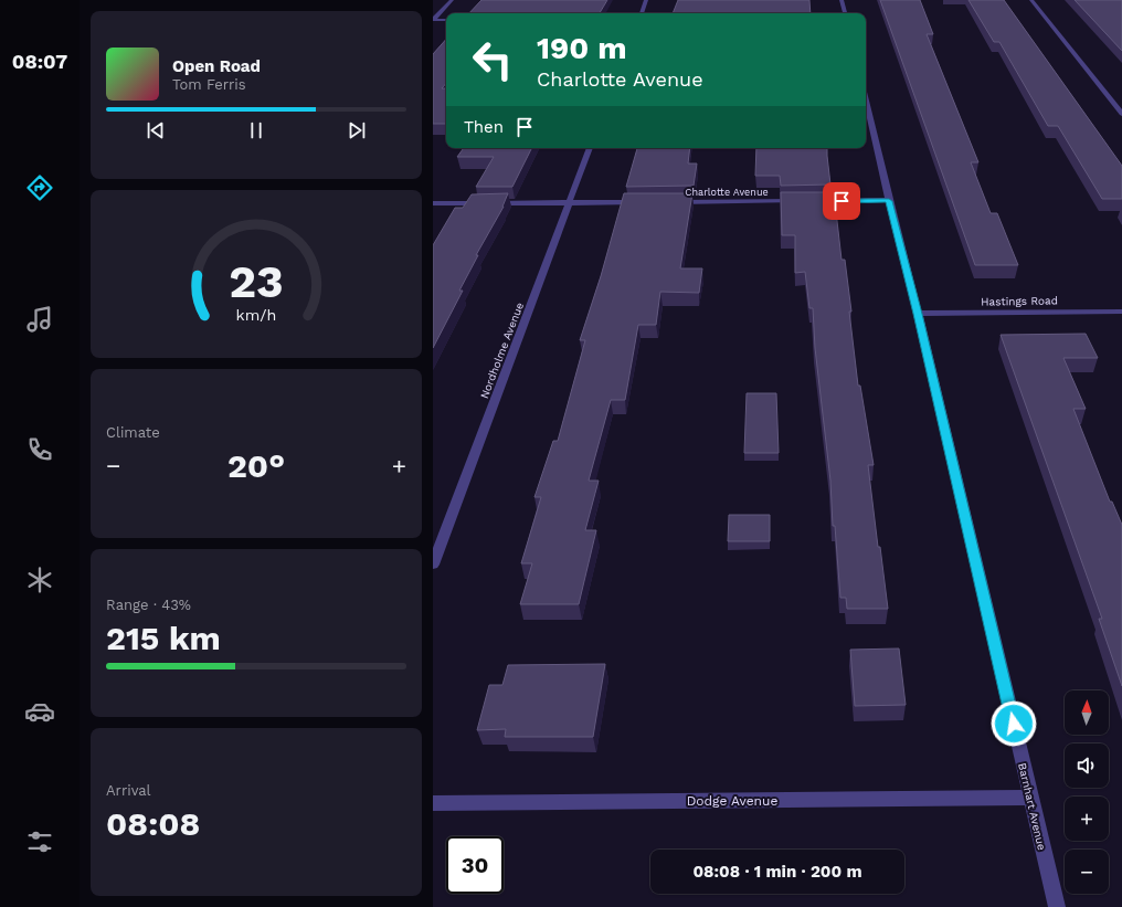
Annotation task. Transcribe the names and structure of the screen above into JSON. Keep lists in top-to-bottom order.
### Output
{
  "streets": {
    "street": [
      "Charlotte Avenue",
      "Hastings Road",
      "Nordholme Avenue",
      "Dodge Avenue",
      "Barnhart Avenue"
    ]
  },
  "crossings": [
    ["Charlotte Avenue", "Barnhart Avenue"],
    ["Hastings Road", "Barnhart Avenue"],
    ["Dodge Avenue", "Barnhart Avenue"]
  ],
  "north": "top",
  "page": {
    "tabs": "08:07",
    "turn": ["190 m", "Charlotte Avenue"],
    "song": ["Open Road", "Tom Ferris"],
    "then": "Then",
    "tile": [
      "Climate",
      ["Range · 43%", "215 km"],
      ["Arrival", "08:08"]
    ],
    "heat": ["−", "20°", "+"],
    "map_buttons": ["+", "−"],
    "limit": "30",
    "trip": "08:08 · 1 min · 200 m",
    "gauge": ["23", "km/h"]
  }
}
